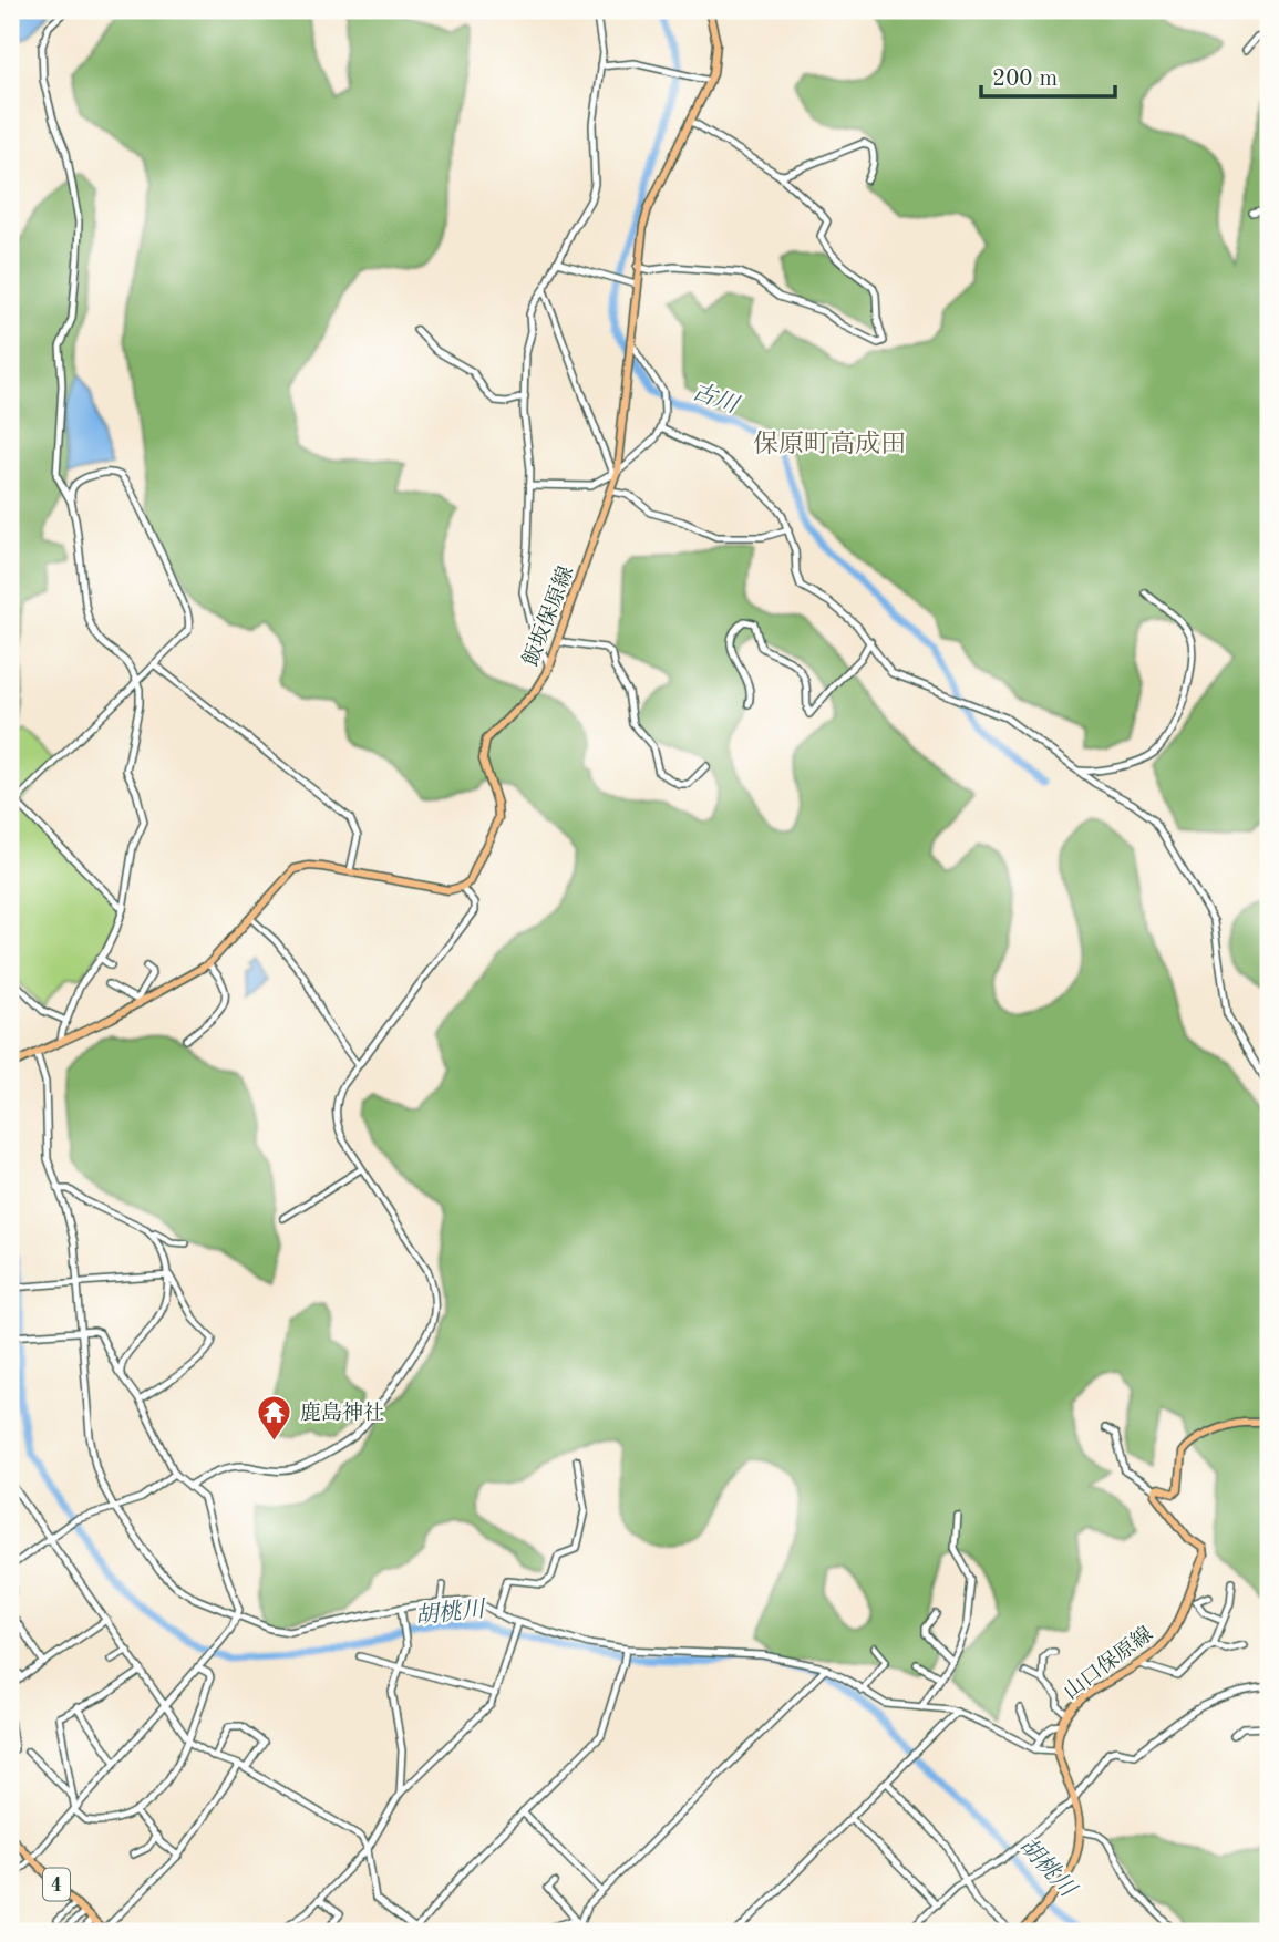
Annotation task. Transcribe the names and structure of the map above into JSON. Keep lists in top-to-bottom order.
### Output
{
  "streets": {
    "main road": ["飯坂保原線", "山口保原線", "4"]
  },
  "districts": ["保原町高成田"],
  "water": ["古川", "胡桃川"],
  "places": {
    "temple": ["鹿島神社"]
  },
  "scale_bar": "200 m"
}
